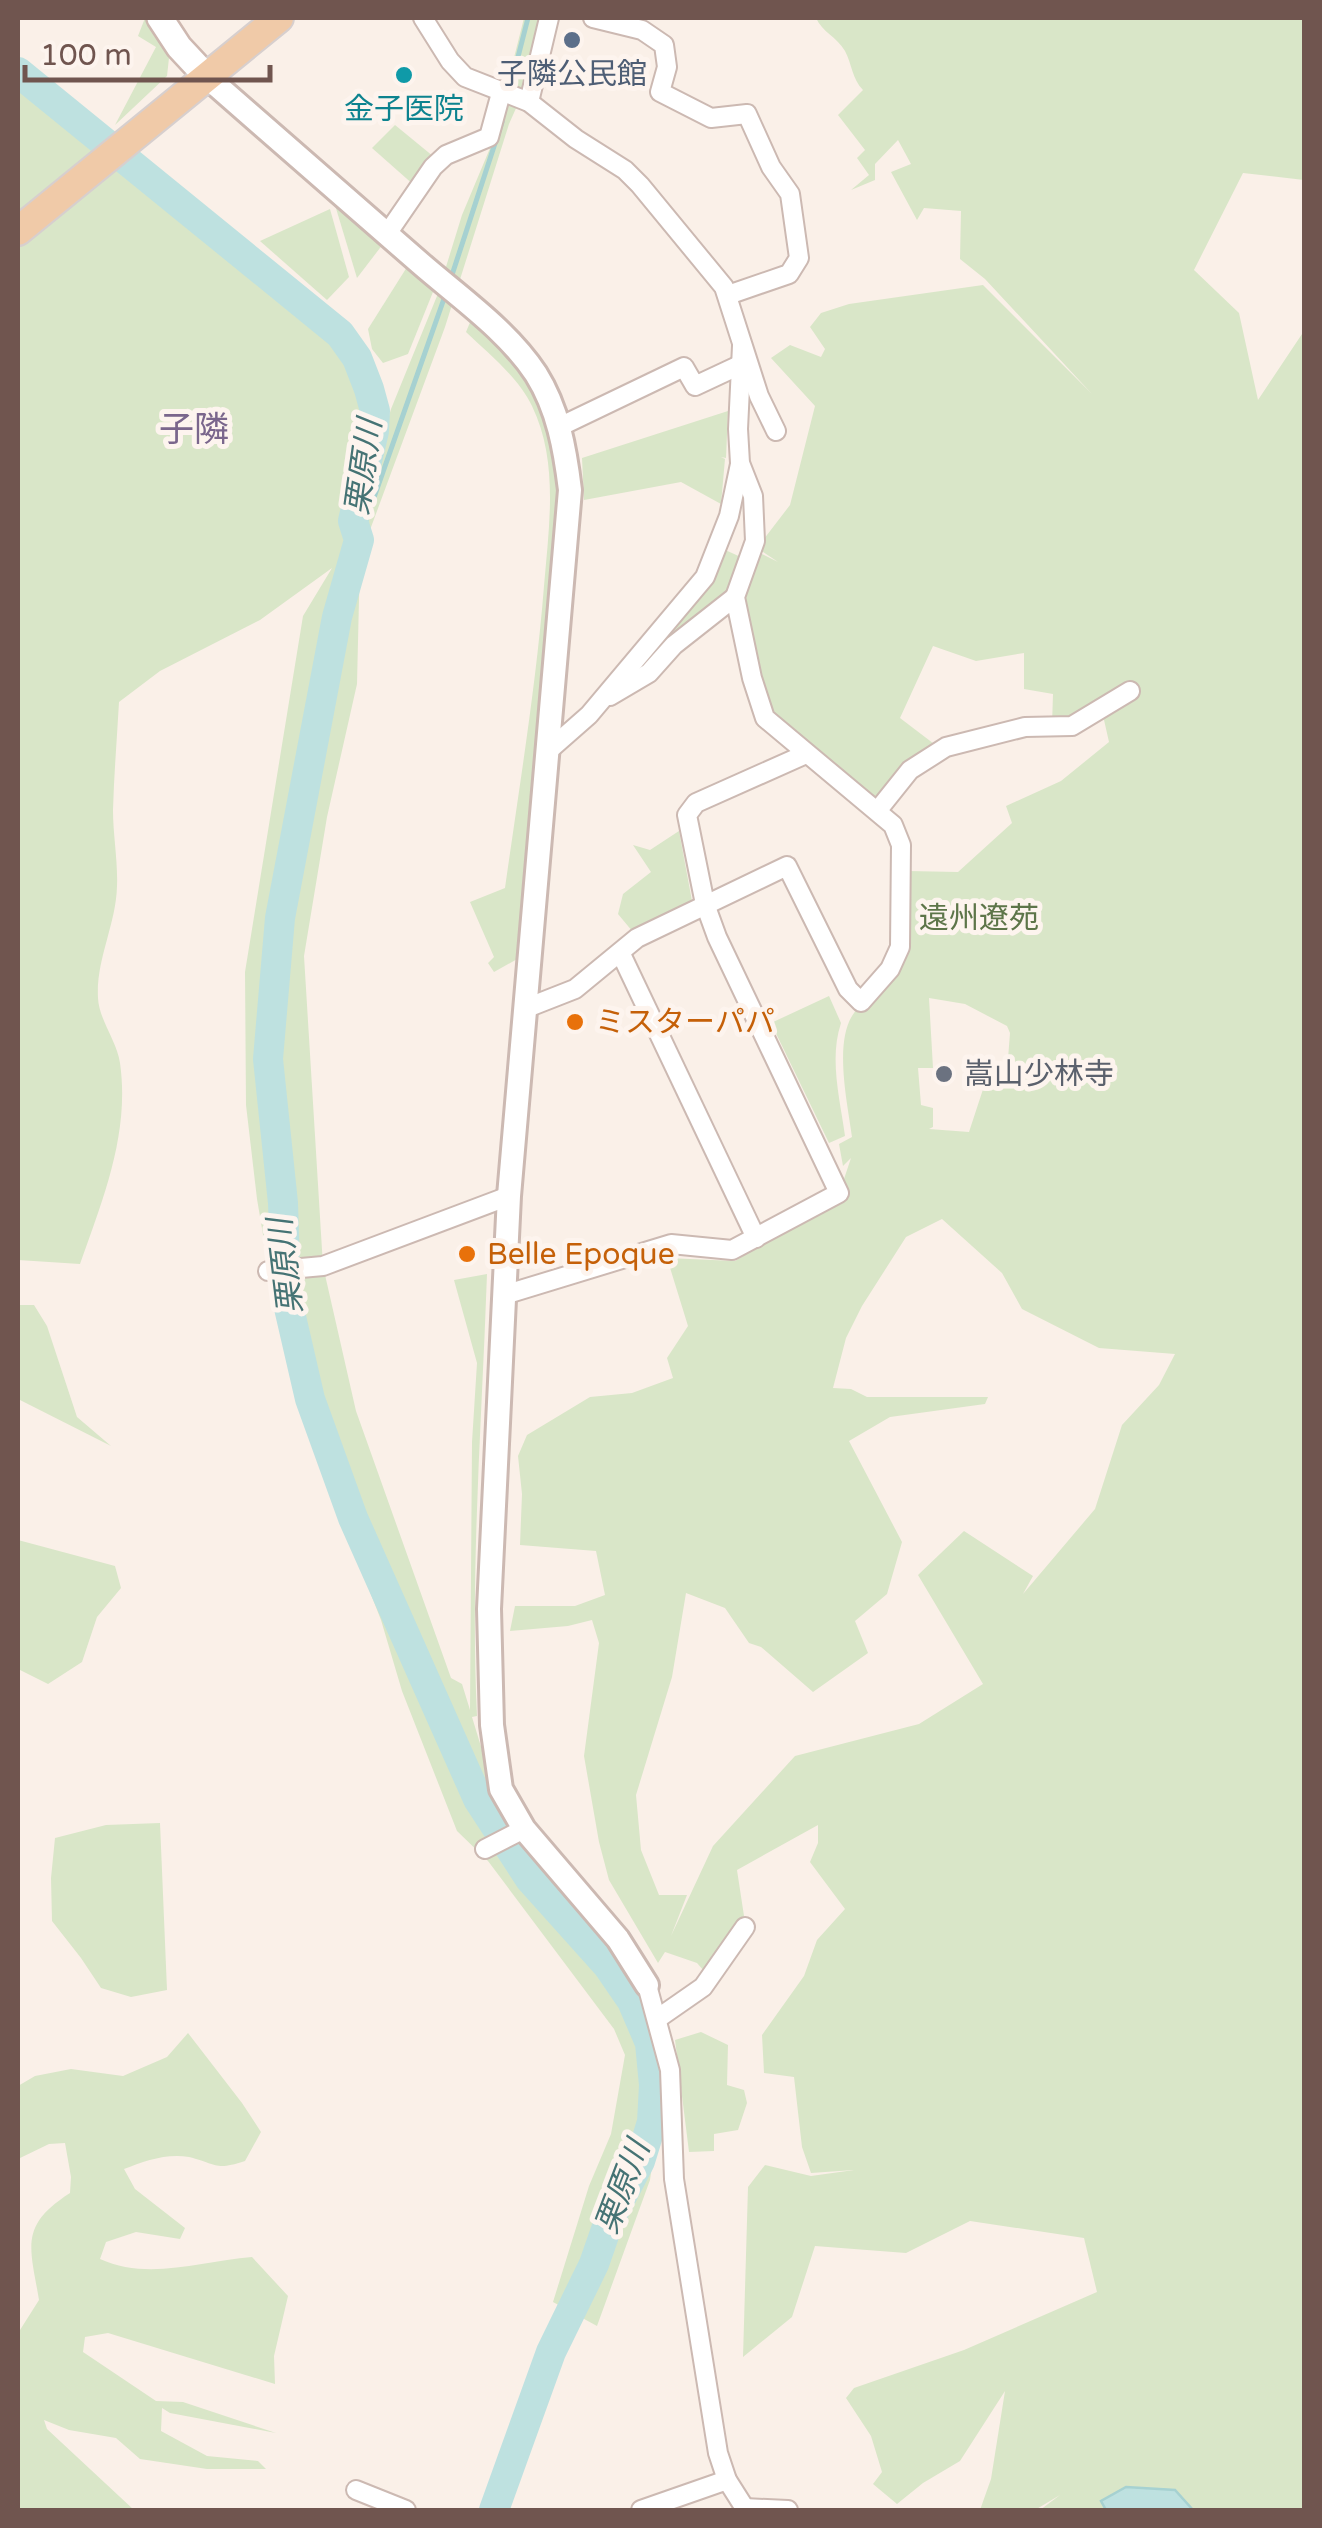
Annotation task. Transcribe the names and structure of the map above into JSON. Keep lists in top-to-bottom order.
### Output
{
  "districts": ["子隣"],
  "water": ["栗原川"],
  "parks": ["遠州遼苑"],
  "places": [
    "子隣公民館",
    "金子医院",
    "ミスターパパ",
    "嵩山少林寺",
    "Belle Epoque"
  ],
  "scale_bar": "100 m"
}
